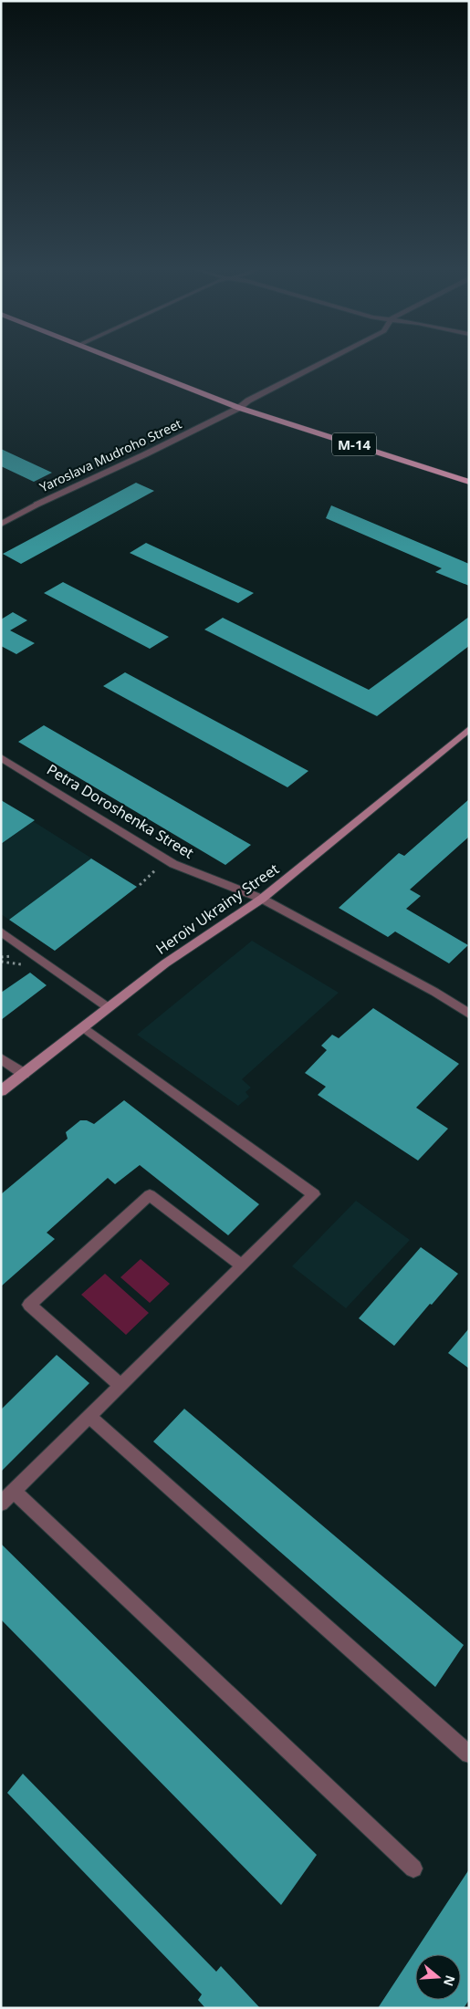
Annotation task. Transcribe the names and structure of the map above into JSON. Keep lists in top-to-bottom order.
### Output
{
  "streets": {
    "highway": ["М-14"],
    "main road": ["Heroiv Ukrainy Street"],
    "street": ["Yaroslava Mudroho Street", "Petra Doroshenka Street"]
  },
  "crossings": [
    ["М-14", "Yaroslava Mudroho Street"],
    ["Petra Doroshenka Street", "Heroiv Ukrainy Street"]
  ],
  "north": "right"
}
